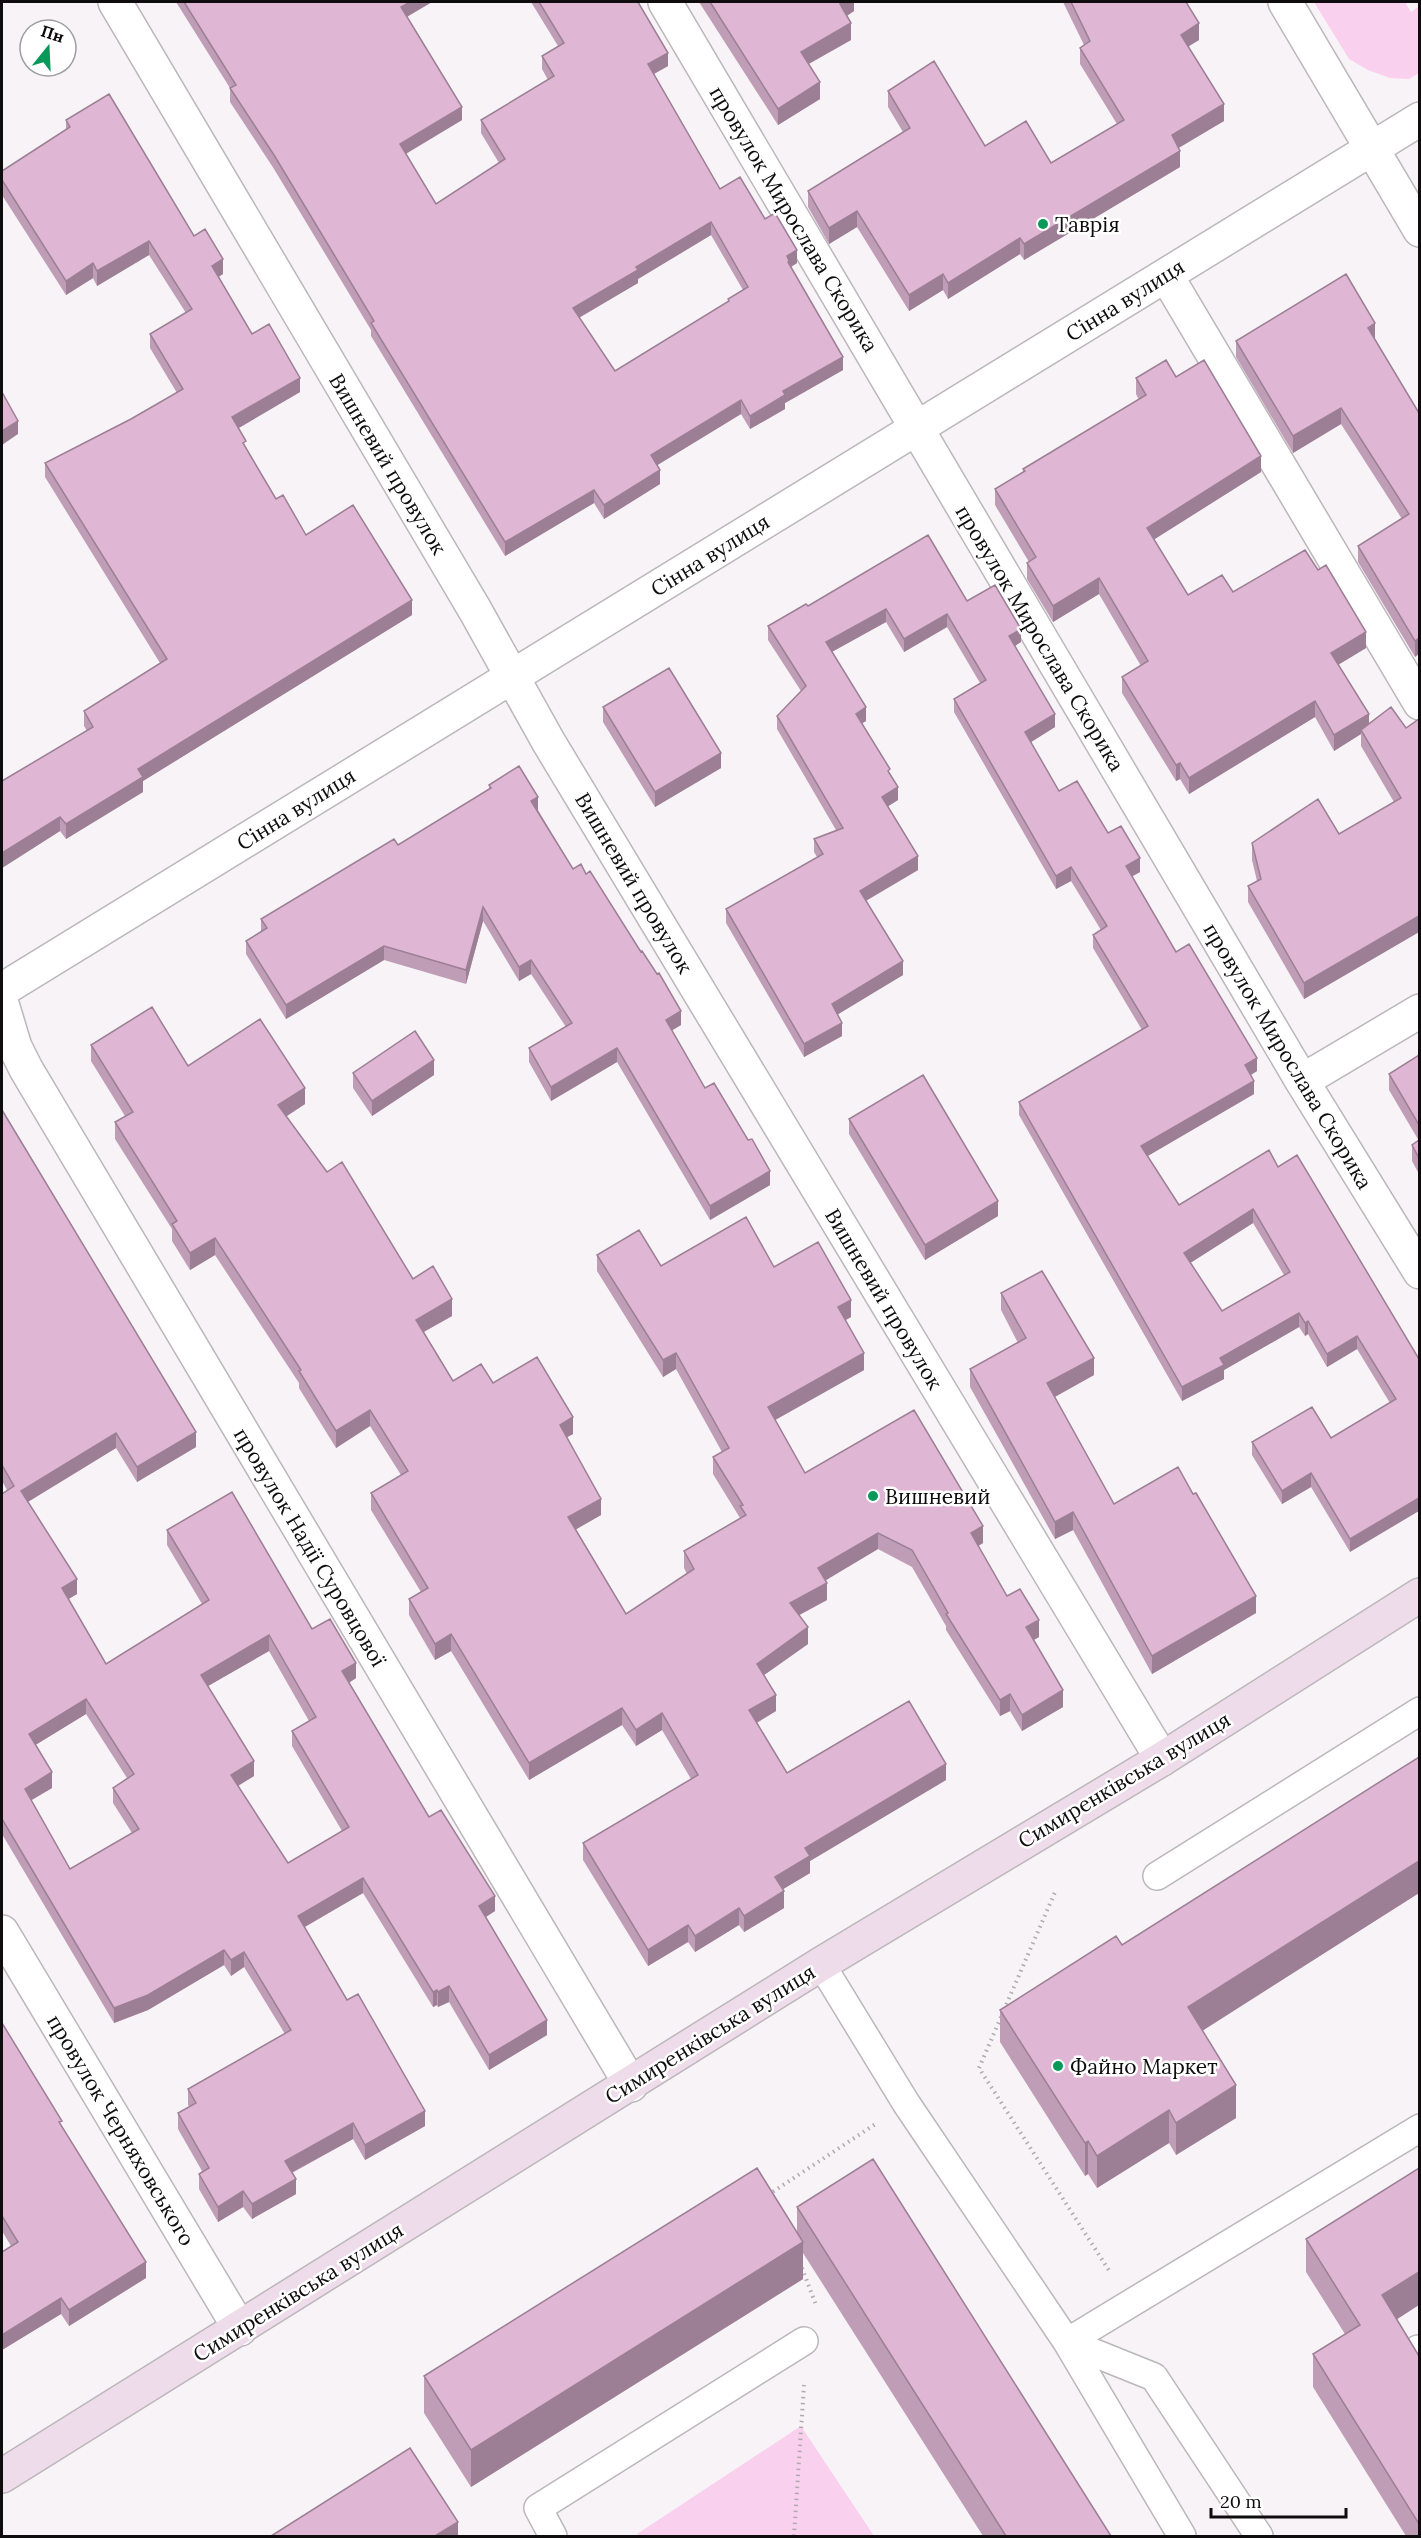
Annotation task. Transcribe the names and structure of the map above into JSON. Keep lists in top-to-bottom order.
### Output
{
  "streets": {
    "street": [
      "провулок Мирослава Скорика",
      "Сінна вулиця",
      "Вишневий провулок",
      "провулок Надії Суровцової",
      "Симиренківська вулиця",
      "провулок Черняховського"
    ]
  },
  "crossings": [
    ["провулок Мирослава Скорика", "Сінна вулиця"],
    ["Сінна вулиця", "Вишневий провулок"],
    ["Вишневий провулок", "Симиренківська вулиця"],
    ["провулок Надії Суровцової", "Симиренківська вулиця"],
    ["Симиренківська вулиця", "провулок Черняховського"]
  ],
  "places": ["Таврія", "Вишневий", "Файно Маркет"],
  "scale_bar": "20 m",
  "north": "top"
}
